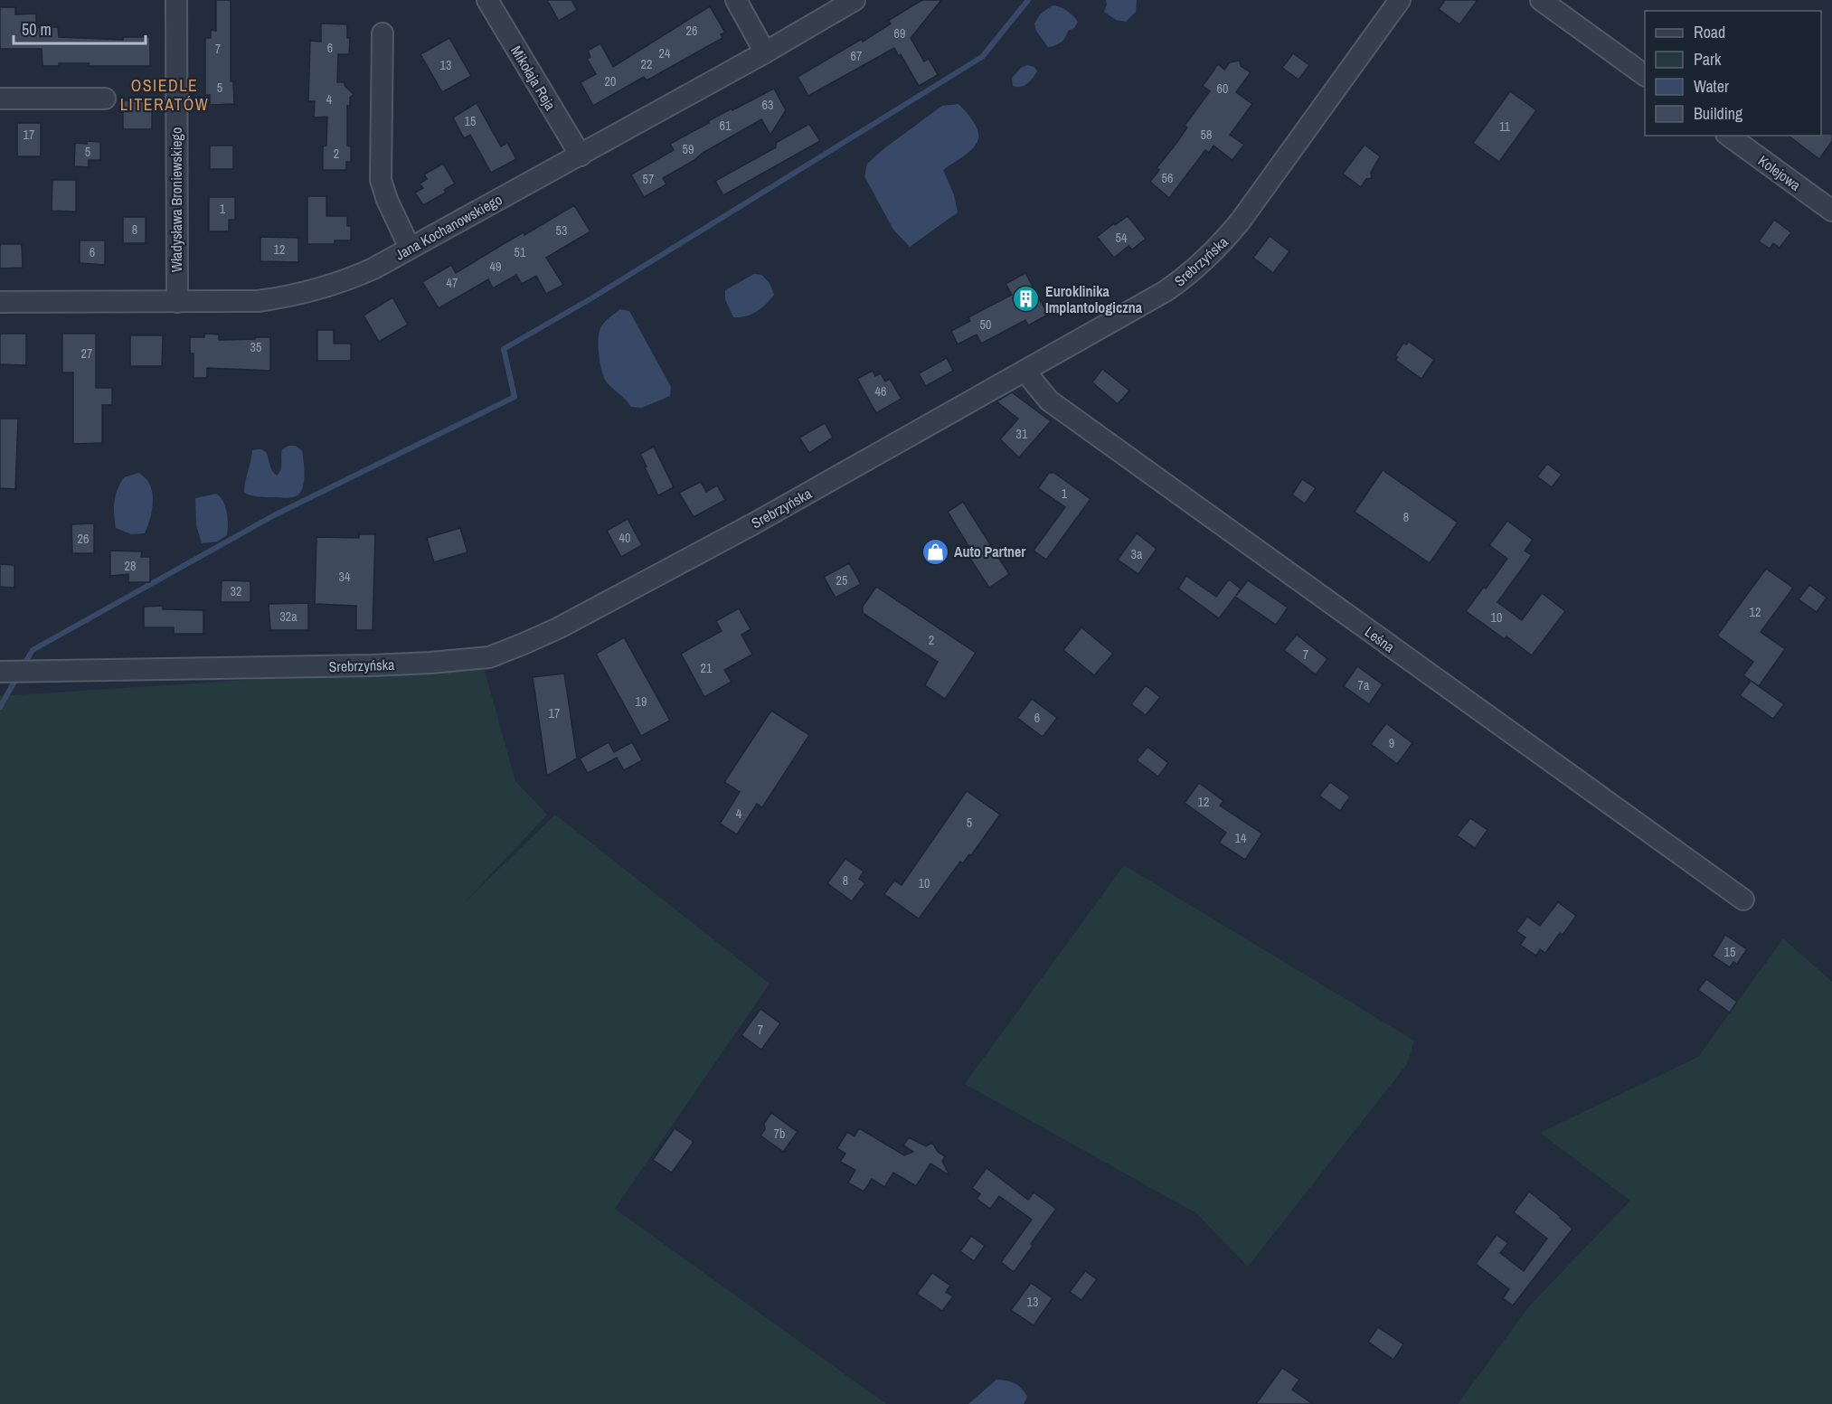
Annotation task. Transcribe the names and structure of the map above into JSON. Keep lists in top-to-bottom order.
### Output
{
  "streets": {
    "street": [
      "Mikołaja Reja",
      "Kolejowa",
      "Władysława Broniewskiego",
      "Jana Kochanowskiego",
      "Srebrzyńska",
      "Leśna"
    ]
  },
  "crossings": [
    ["Mikołaja Reja", "Jana Kochanowskiego"],
    ["Władysława Broniewskiego", "Jana Kochanowskiego"],
    ["Srebrzyńska", "Leśna"]
  ],
  "districts": ["OSIEDLE LITERATÓW"],
  "places": {
    "building": ["Euroklinika Implantologiczna"],
    "shop": ["Auto Partner"]
  },
  "house_numbers": [
    "26",
    "69",
    "6",
    "7",
    "24",
    "67",
    "22",
    "13",
    "20",
    "5",
    "60",
    "4",
    "63",
    "15",
    "61",
    "11",
    "17",
    "58",
    "59",
    "5",
    "2",
    "56",
    "57",
    "1",
    "8",
    "53",
    "54",
    "12",
    "6",
    "51",
    "49",
    "47",
    "50",
    "35",
    "27",
    "46",
    "31",
    "1",
    "8",
    "40",
    "26",
    "3a",
    "28",
    "34",
    "25",
    "32",
    "12",
    "32a",
    "10",
    "2",
    "7",
    "21",
    "7a",
    "19",
    "17",
    "6",
    "9",
    "12",
    "4",
    "5",
    "14",
    "8",
    "10",
    "15",
    "7",
    "7b",
    "13"
  ],
  "legend": [
    "Road",
    "Park",
    "Water",
    "Building"
  ],
  "scale_bar": "50 m"
}
